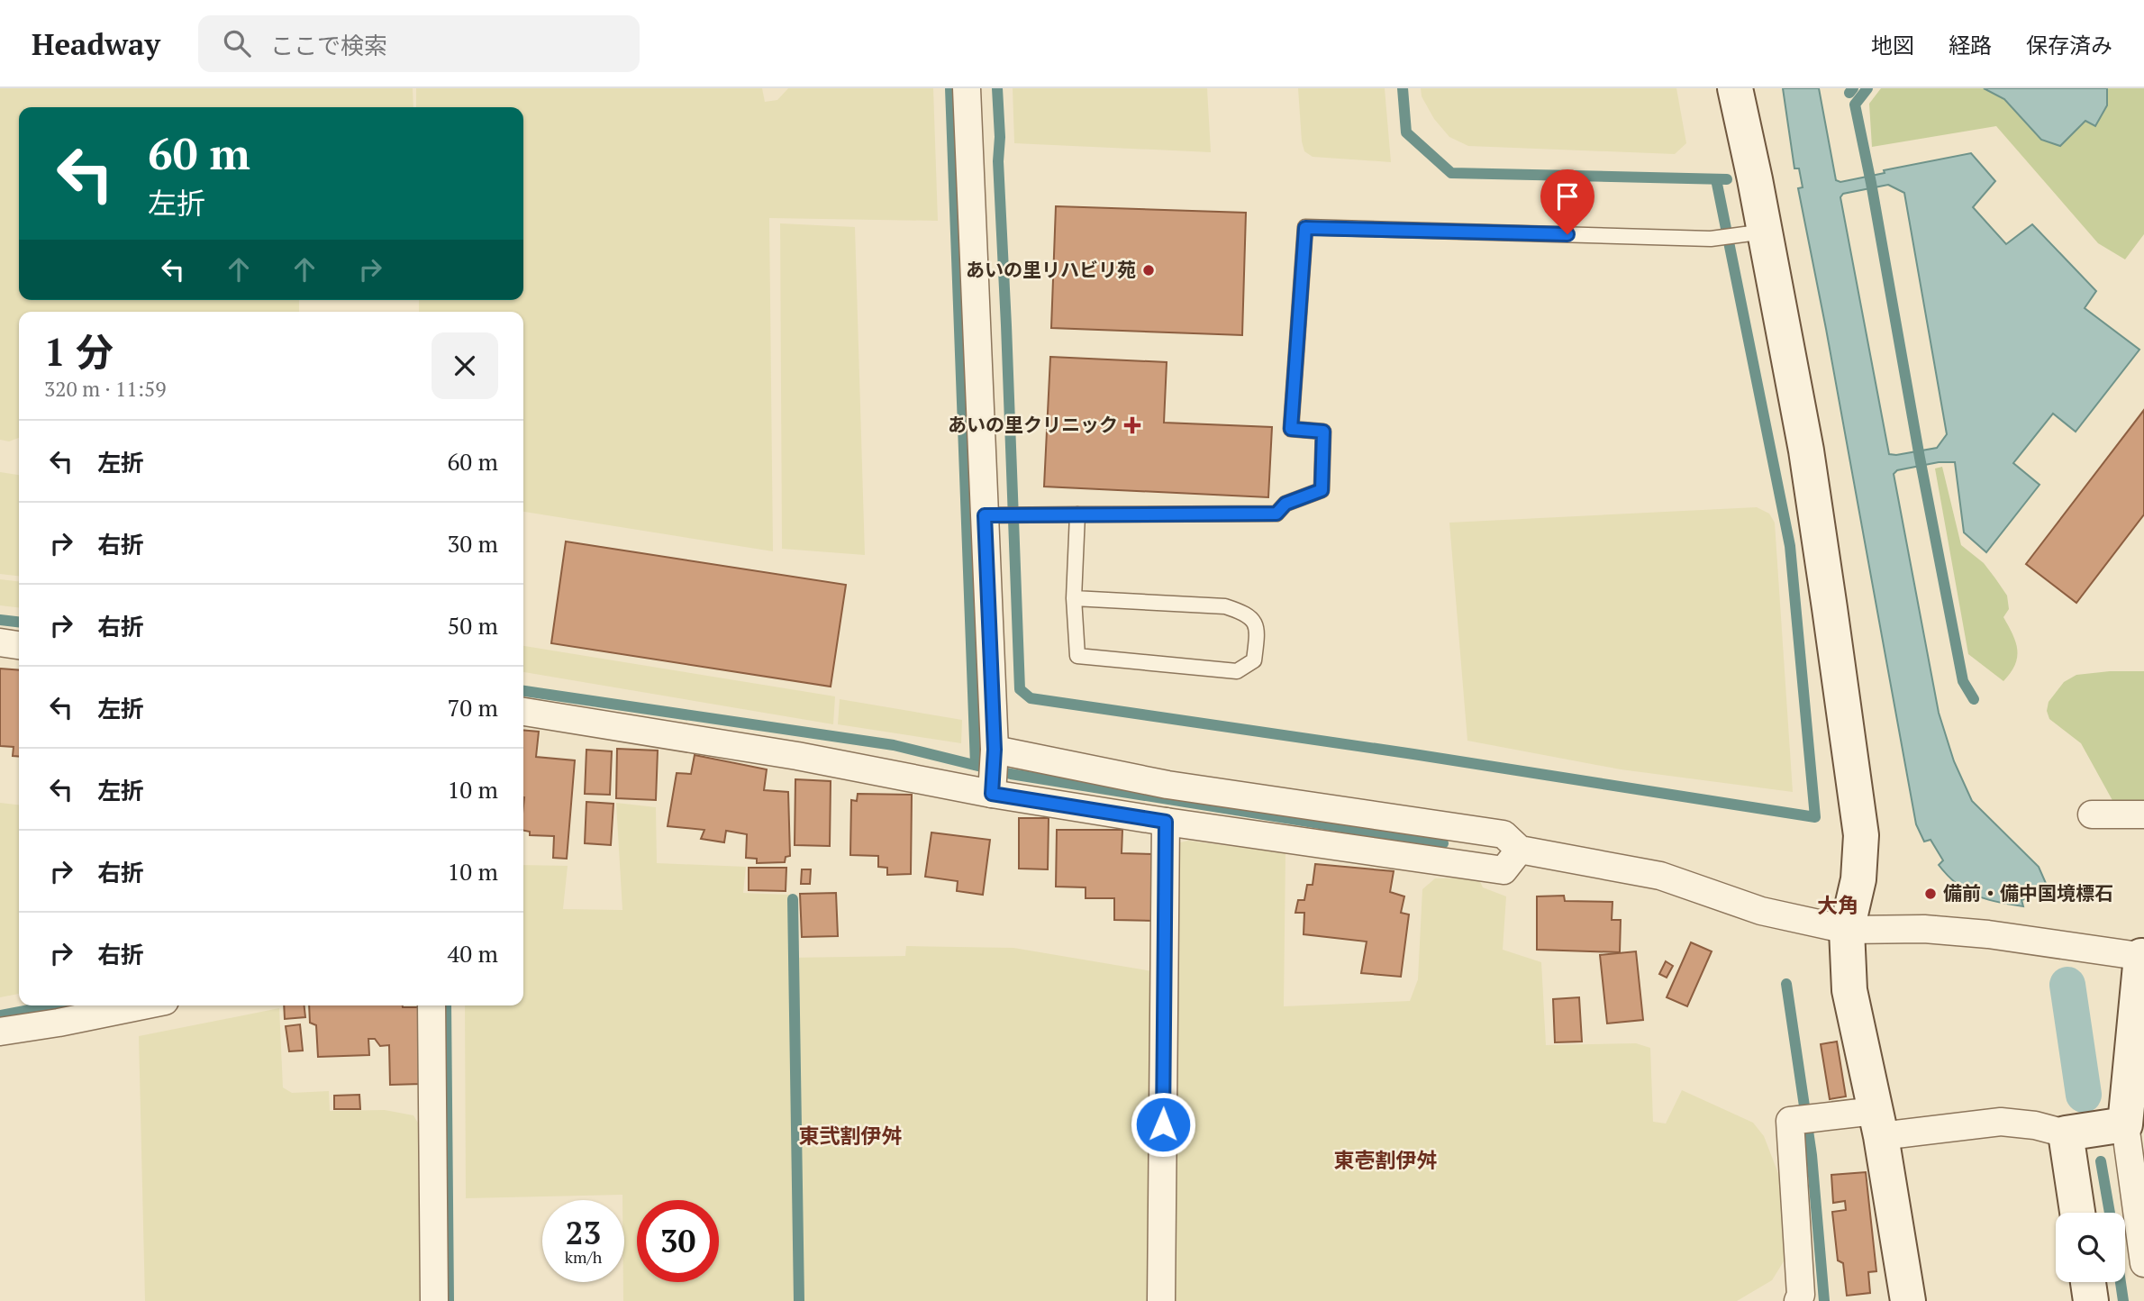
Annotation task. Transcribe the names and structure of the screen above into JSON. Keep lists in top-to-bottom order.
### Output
{
  "districts": ["大角", "東弐割伊舛", "東壱割伊舛"],
  "places": {
    "other": ["あいの里リハビリ苑", "備前・備中国境標石"],
    "health": ["あいの里クリニック"]
  },
  "page": {
    "header": "Headway",
    "search": "ここで検索",
    "nav": ["地図", "経路", "保存済み"],
    "turn": ["60 m", "左折"],
    "heading": ["1 分", "320 m · 11:59"],
    "list": [
      {
        "name": "左折",
        "value": "60 m"
      },
      {
        "name": "右折",
        "value": "30 m"
      },
      {
        "name": "右折",
        "value": "50 m"
      },
      {
        "name": "左折",
        "value": "70 m"
      },
      {
        "name": "左折",
        "value": "10 m"
      },
      {
        "name": "右折",
        "value": "10 m"
      },
      {
        "name": "右折",
        "value": "40 m"
      }
    ],
    "speed": "23 km/h",
    "limit": "30"
  }
}
